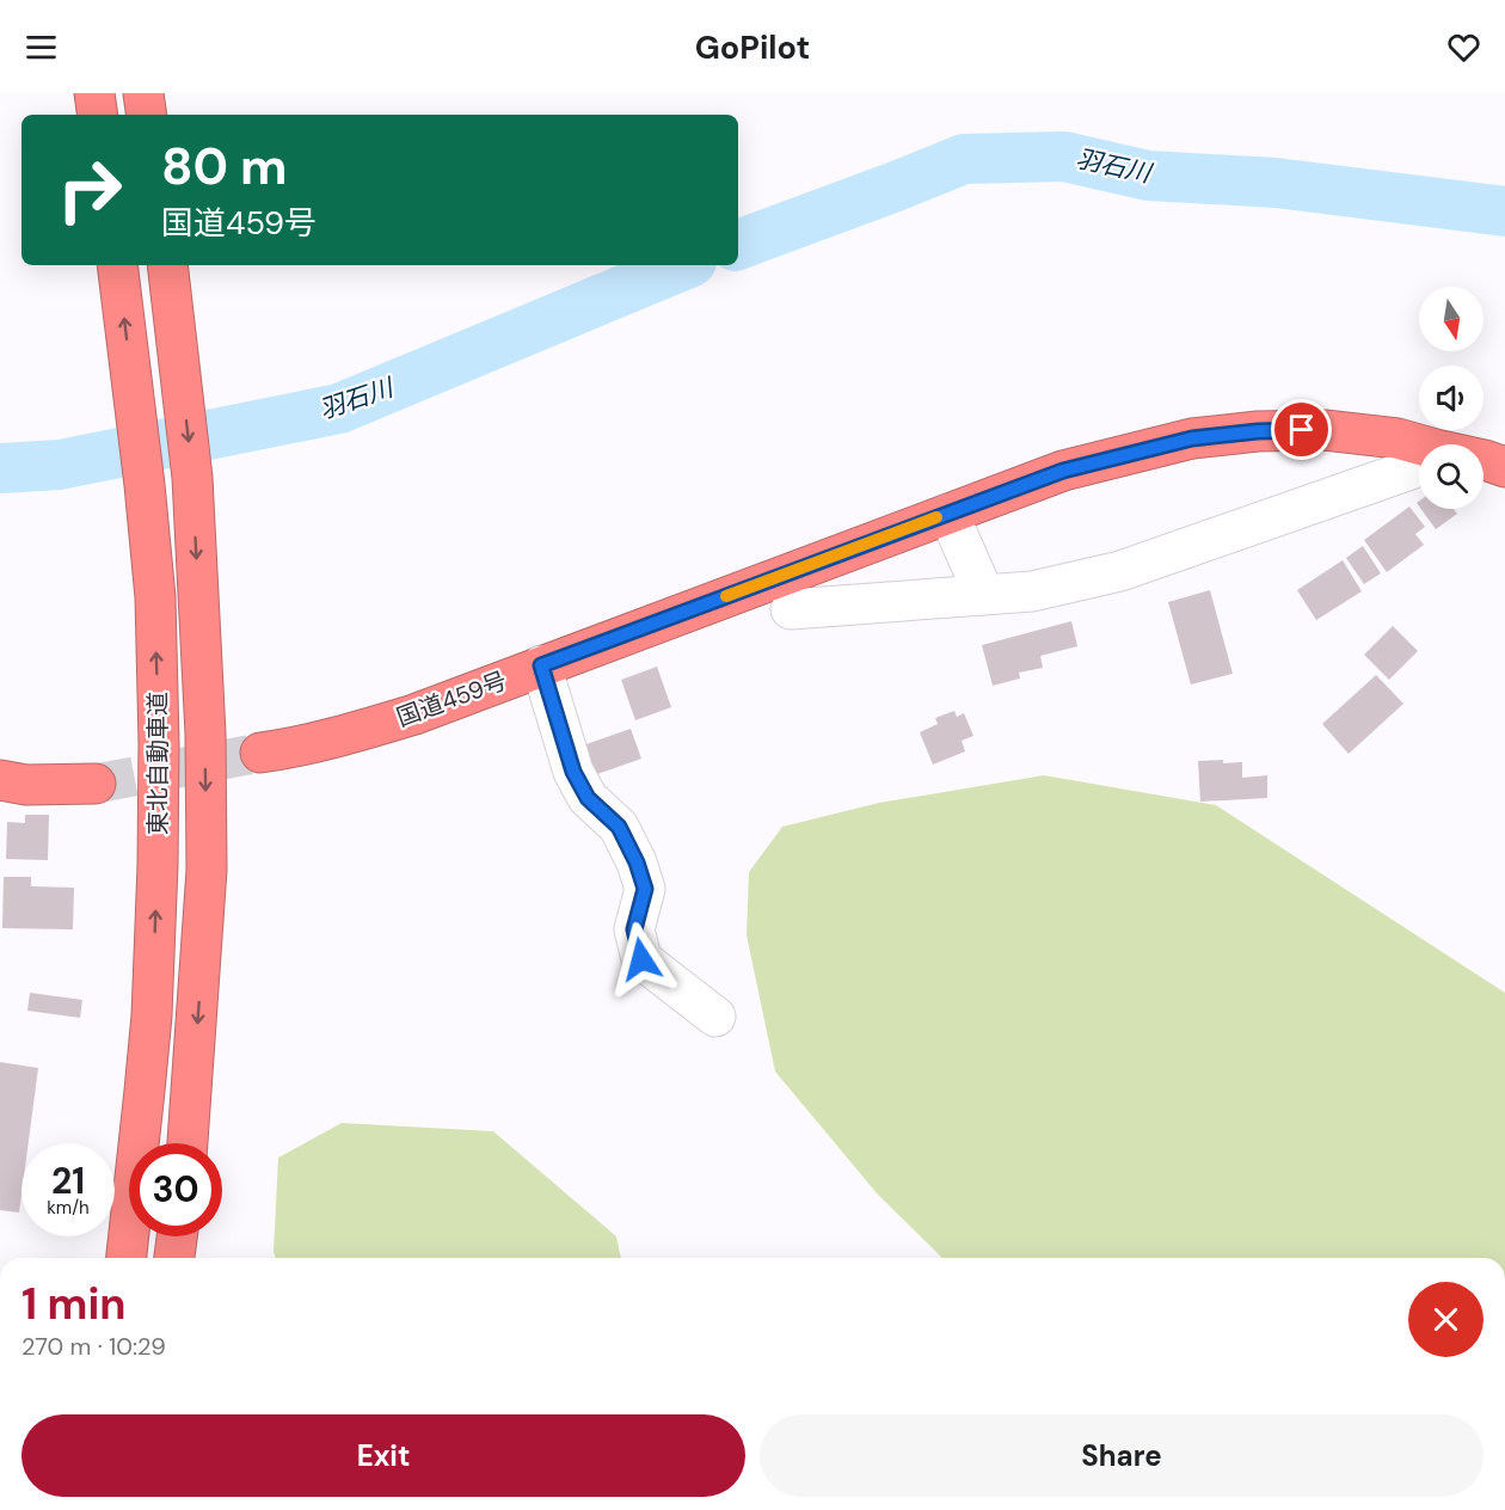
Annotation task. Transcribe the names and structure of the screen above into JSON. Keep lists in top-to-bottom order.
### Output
{
  "streets": {
    "highway": ["国道459号", "東北自動車道"]
  },
  "water": ["羽石川"],
  "north": "bottom",
  "page": {
    "header": "GoPilot",
    "turn": ["80 m", "国道459号"],
    "speed": "21 km/h",
    "limit": "30",
    "heading": ["1 min", "270 m · 10:29"],
    "buttons": ["Exit", "Share"]
  }
}
